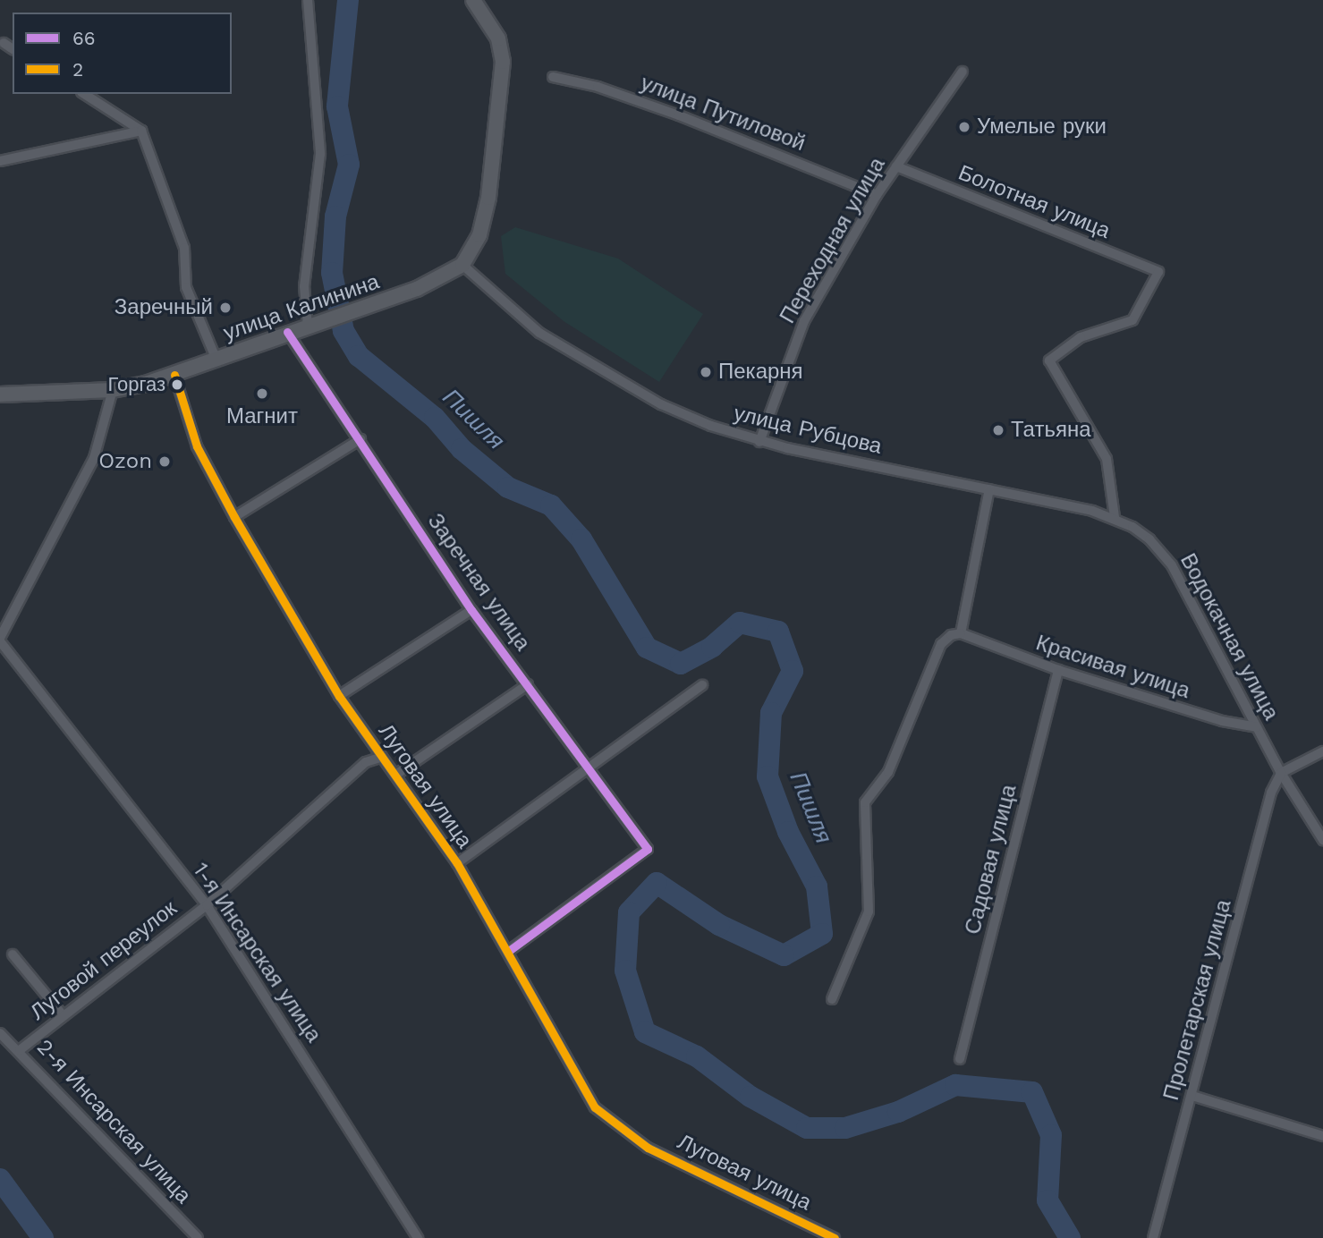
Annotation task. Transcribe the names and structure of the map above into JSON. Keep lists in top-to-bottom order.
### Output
{
  "streets": {
    "main road": ["улица Калинина"],
    "street": [
      "улица Путиловой",
      "Болотная улица",
      "Переходная улица",
      "улица Рубцова",
      "Заречная улица",
      "Водокачная улица",
      "Красивая улица",
      "Луговая улица",
      "Садовая улица",
      "1-я Инсарская улица",
      "Луговой переулок",
      "Пролетарская улица",
      "2-я Инсарская улица"
    ]
  },
  "crossings": [
    ["улица Путиловой", "Переходная улица"],
    ["Болотная улица", "Переходная улица"],
    ["Болотная улица", "улица Рубцова"],
    ["Болотная улица", "Водокачная улица"],
    ["Переходная улица", "улица Рубцова"],
    ["улица Калинина", "улица Рубцова"],
    ["улица Калинина", "Заречная улица"],
    ["улица Калинина", "Луговая улица"],
    ["улица Рубцова", "Водокачная улица"],
    ["Заречная улица", "Луговая улица"],
    ["Водокачная улица", "Красивая улица"],
    ["Водокачная улица", "Пролетарская улица"],
    ["Красивая улица", "Садовая улица"],
    ["Луговая улица", "Луговой переулок"],
    ["1-я Инсарская улица", "Луговой переулок"],
    ["Луговой переулок", "2-я Инсарская улица"]
  ],
  "water": ["Пишля"],
  "places": [
    "Умелые руки",
    "Заречный",
    "Пекарня",
    "Горгаз",
    "Магнит",
    "Татьяна",
    "Ozon"
  ],
  "lines": ["transit line 66", "transit line 2"],
  "legend": ["66", "2"]
}
